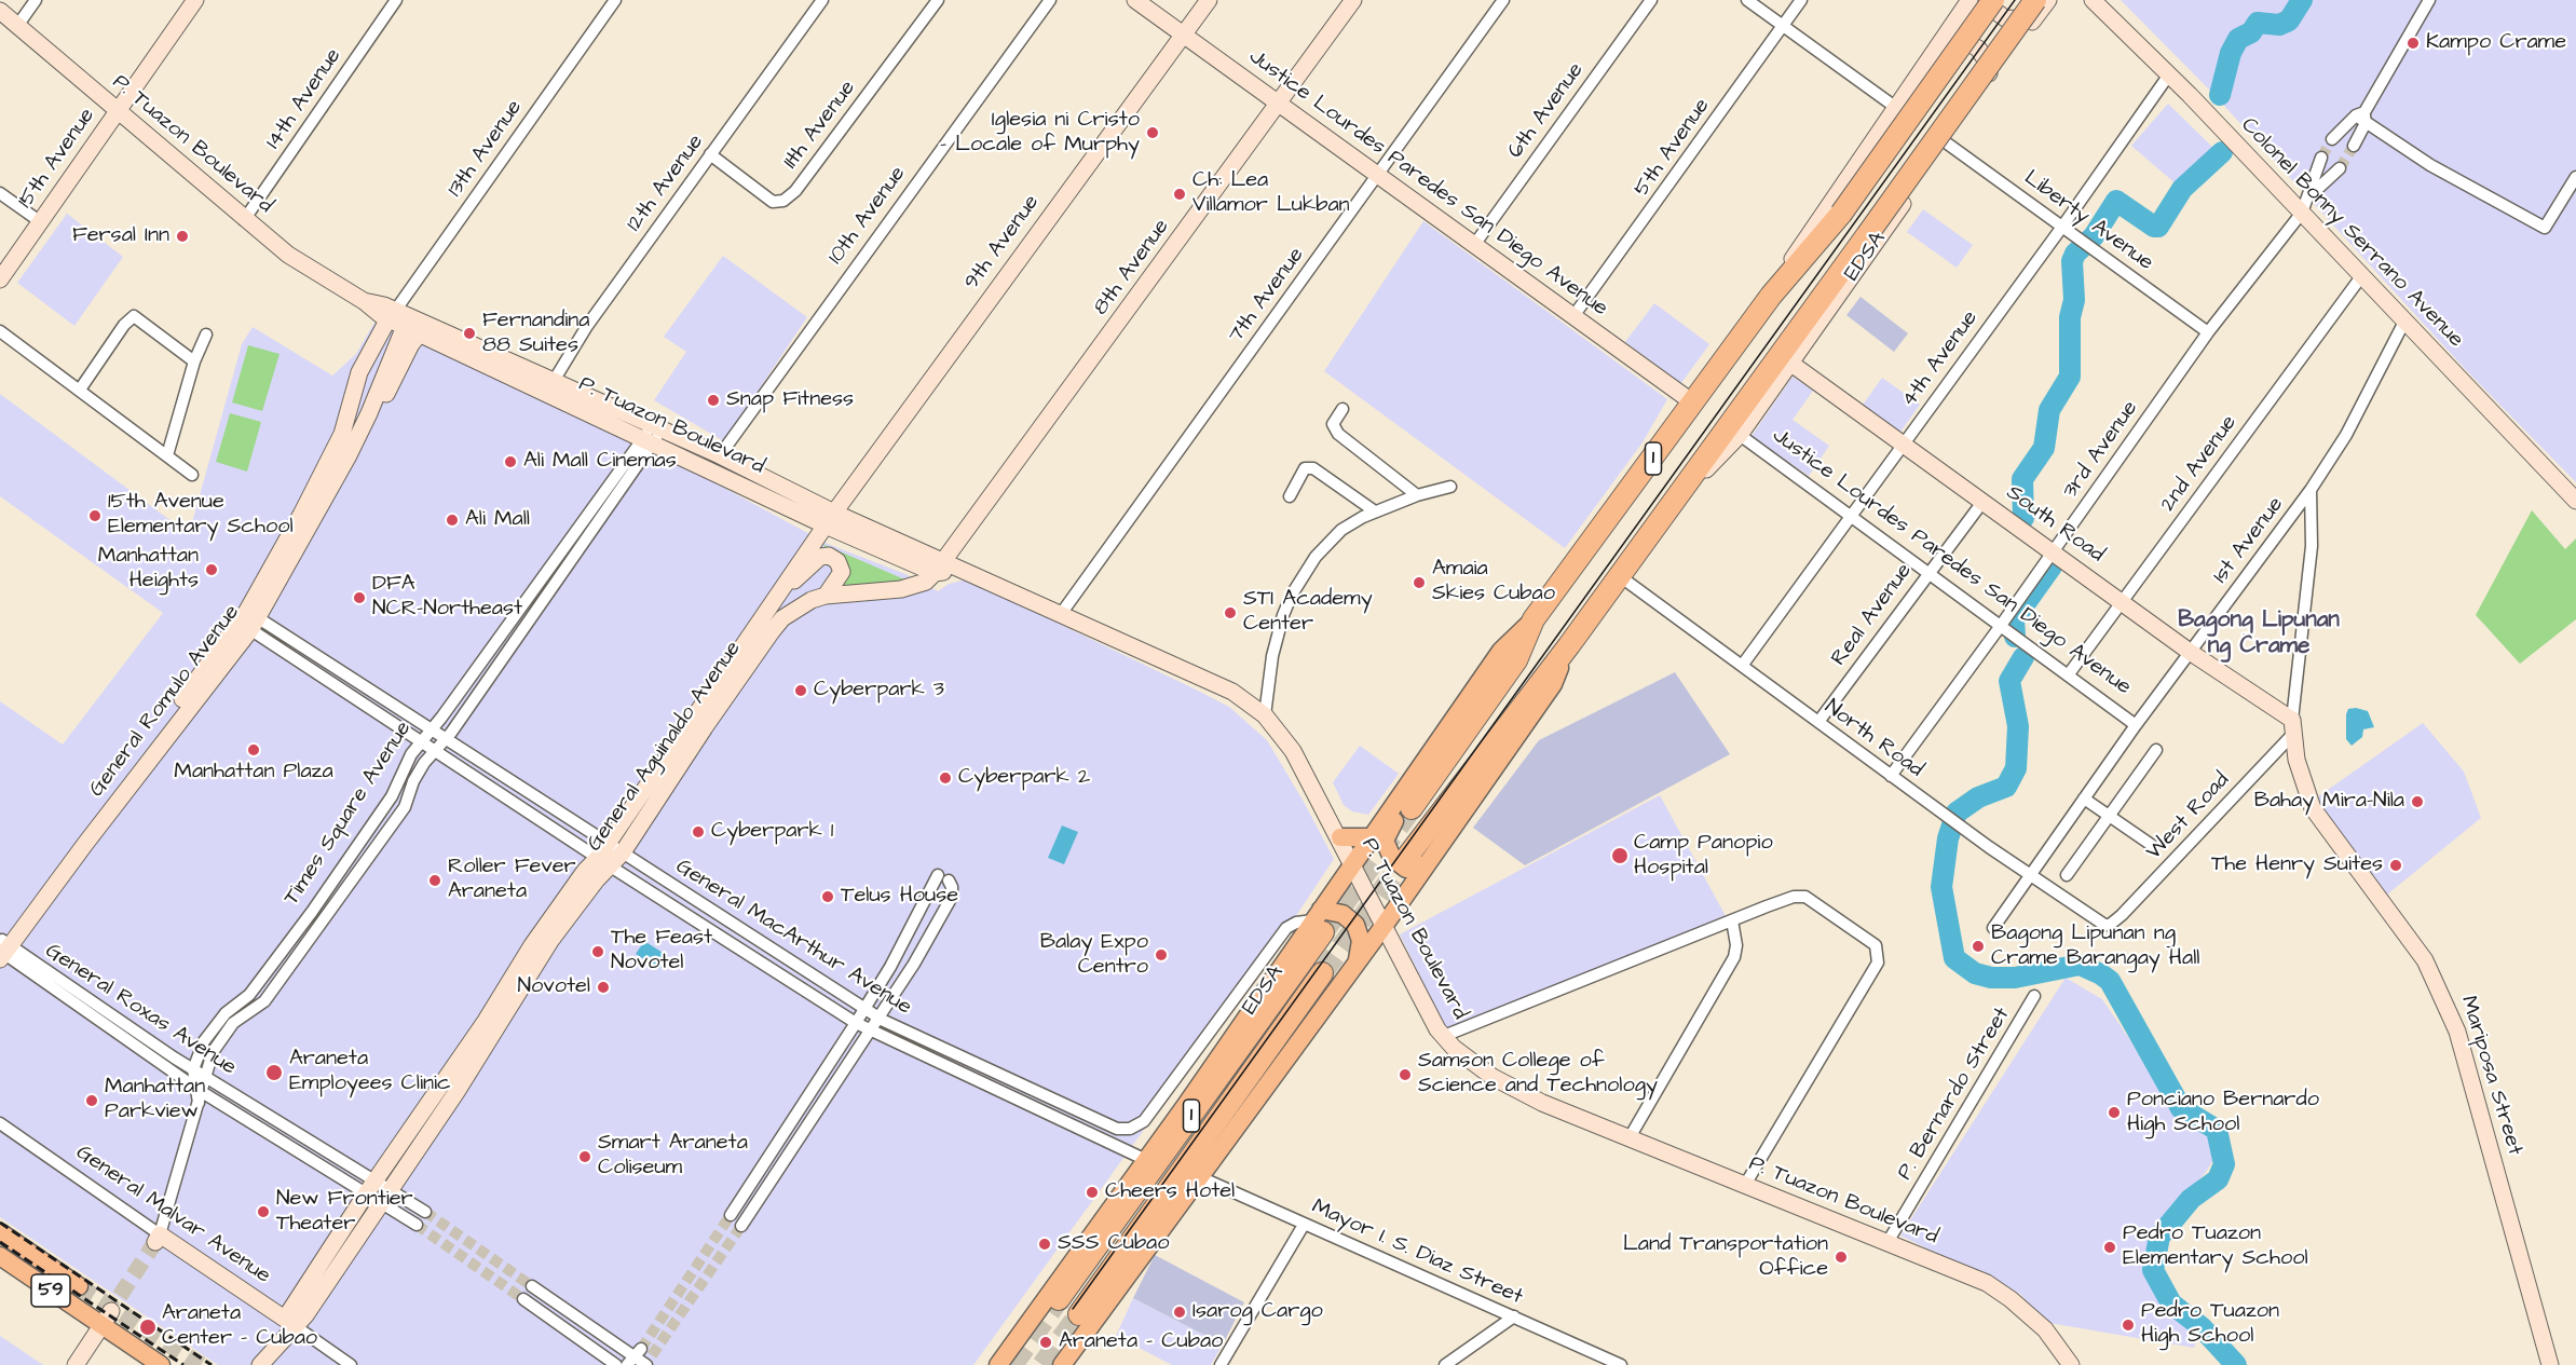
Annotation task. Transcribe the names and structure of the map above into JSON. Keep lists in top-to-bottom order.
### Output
{
  "streets": {
    "highway": ["EDSA", "1"],
    "main road": ["59"],
    "street": [
      "14th Avenue",
      "6th Avenue",
      "11th Avenue",
      "P. Tuazon Boulevard",
      "5th Avenue",
      "13th Avenue",
      "15th Avenue",
      "12th Avenue",
      "Justice Lourdes Paredes San Diego Avenue",
      "10th Avenue",
      "Liberty Avenue",
      "Colonel Bonny Serrano Avenue",
      "9th Avenue",
      "8th Avenue",
      "7th Avenue",
      "4th Avenue",
      "3rd Avenue",
      "2nd Avenue",
      "South Road",
      "1st Avenue",
      "Real Avenue",
      "General Romulo Avenue",
      "North Road",
      "General Aguinaldo Avenue",
      "Times Square Avenue",
      "West Road",
      "General MacArthur Avenue",
      "General Roxas Avenue",
      "Mariposa Street",
      "P. Bernardo Street",
      "General Malvar Avenue",
      "Mayor I. S. Diaz Street"
    ]
  },
  "crossings": [
    ["14th Avenue", "P. Tuazon Boulevard"],
    ["6th Avenue", "Justice Lourdes Paredes San Diego Avenue"],
    ["11th Avenue", "12th Avenue"],
    ["P. Tuazon Boulevard", "13th Avenue"],
    ["P. Tuazon Boulevard", "15th Avenue"],
    ["P. Tuazon Boulevard", "12th Avenue"],
    ["P. Tuazon Boulevard", "10th Avenue"],
    ["P. Tuazon Boulevard", "9th Avenue"],
    ["P. Tuazon Boulevard", "EDSA"],
    ["P. Tuazon Boulevard", "8th Avenue"],
    ["P. Tuazon Boulevard", "7th Avenue"],
    ["P. Tuazon Boulevard", "General Romulo Avenue"],
    ["P. Tuazon Boulevard", "General Aguinaldo Avenue"],
    ["P. Tuazon Boulevard", "Times Square Avenue"],
    ["P. Tuazon Boulevard", "P. Bernardo Street"],
    ["5th Avenue", "Justice Lourdes Paredes San Diego Avenue"],
    ["13th Avenue", "General Romulo Avenue"],
    ["Justice Lourdes Paredes San Diego Avenue", "9th Avenue"],
    ["Justice Lourdes Paredes San Diego Avenue", "EDSA"],
    ["Justice Lourdes Paredes San Diego Avenue", "8th Avenue"],
    ["Justice Lourdes Paredes San Diego Avenue", "7th Avenue"],
    ["Justice Lourdes Paredes San Diego Avenue", "4th Avenue"],
    ["Justice Lourdes Paredes San Diego Avenue", "3rd Avenue"],
    ["Justice Lourdes Paredes San Diego Avenue", "2nd Avenue"],
    ["Justice Lourdes Paredes San Diego Avenue", "1st Avenue"],
    ["Justice Lourdes Paredes San Diego Avenue", "Real Avenue"],
    ["Liberty Avenue", "EDSA"],
    ["Liberty Avenue", "4th Avenue"],
    ["Liberty Avenue", "3rd Avenue"],
    ["Colonel Bonny Serrano Avenue", "4th Avenue"],
    ["Colonel Bonny Serrano Avenue", "3rd Avenue"],
    ["Colonel Bonny Serrano Avenue", "2nd Avenue"],
    ["Colonel Bonny Serrano Avenue", "1st Avenue"],
    ["9th Avenue", "General Aguinaldo Avenue"],
    ["EDSA", "South Road"],
    ["EDSA", "North Road"],
    ["EDSA", "General MacArthur Avenue"],
    ["EDSA", "Mayor I. S. Diaz Street"],
    ["8th Avenue", "General Aguinaldo Avenue"],
    ["4th Avenue", "South Road"],
    ["4th Avenue", "North Road"],
    ["3rd Avenue", "South Road"],
    ["3rd Avenue", "North Road"],
    ["2nd Avenue", "South Road"],
    ["South Road", "1st Avenue"],
    ["South Road", "Real Avenue"],
    ["South Road", "West Road"],
    ["South Road", "Mariposa Street"],
    ["1st Avenue", "North Road"],
    ["1st Avenue", "Mariposa Street"],
    ["Real Avenue", "North Road"],
    ["General Romulo Avenue", "General MacArthur Avenue"],
    ["General Romulo Avenue", "General Roxas Avenue"],
    ["North Road", "West Road"],
    ["General Aguinaldo Avenue", "General MacArthur Avenue"],
    ["General Aguinaldo Avenue", "General Roxas Avenue"],
    ["General Aguinaldo Avenue", "General Malvar Avenue"],
    ["Times Square Avenue", "General MacArthur Avenue"],
    ["Times Square Avenue", "General Roxas Avenue"],
    ["Times Square Avenue", "General Malvar Avenue"],
    ["West Road", "Mariposa Street"]
  ],
  "districts": ["Bagong Lipunan ng Crame"],
  "places": [
    "Kampo Crame",
    "Iglesia ni Cristo - Locale of Murphy",
    "Ch: Lea Villamor Lukban",
    "Fersal Inn",
    "Fernandina 88 Suites",
    "Snap Fitness",
    "Ali Mall Cinemas",
    "15th Avenue Elementary School",
    "Ali Mall",
    "Manhattan Heights",
    "Amaia Skies Cubao",
    "DFA NCR-Northeast",
    "STI Academy Center",
    "Cyberpark 3",
    "Manhattan Plaza",
    "Cyberpark 2",
    "Bahay Mira-Nila",
    "Cyberpark 1",
    "Camp Panopio Hospital",
    "The Henry Suites",
    "Roller Fever Araneta",
    "Telus House",
    "Bagong Lipunan ng Crame Barangay Hall",
    "The Feast Novotel",
    "Balay Expo Centro",
    "Novotel",
    "Araneta Employees Clinic",
    "Samson College of Science and Technology",
    "Manhattan Parkview",
    "Ponciano Bernardo High School",
    "Smart Araneta Coliseum",
    "Cheers Hotel",
    "New Frontier Theater",
    "SSS Cubao",
    "Pedro Tuazon Elementary School",
    "Land Transportation Office",
    "Isarog Cargo",
    "Pedro Tuazon High School",
    "Araneta Center - Cubao",
    "Araneta - Cubao"
  ]
}
